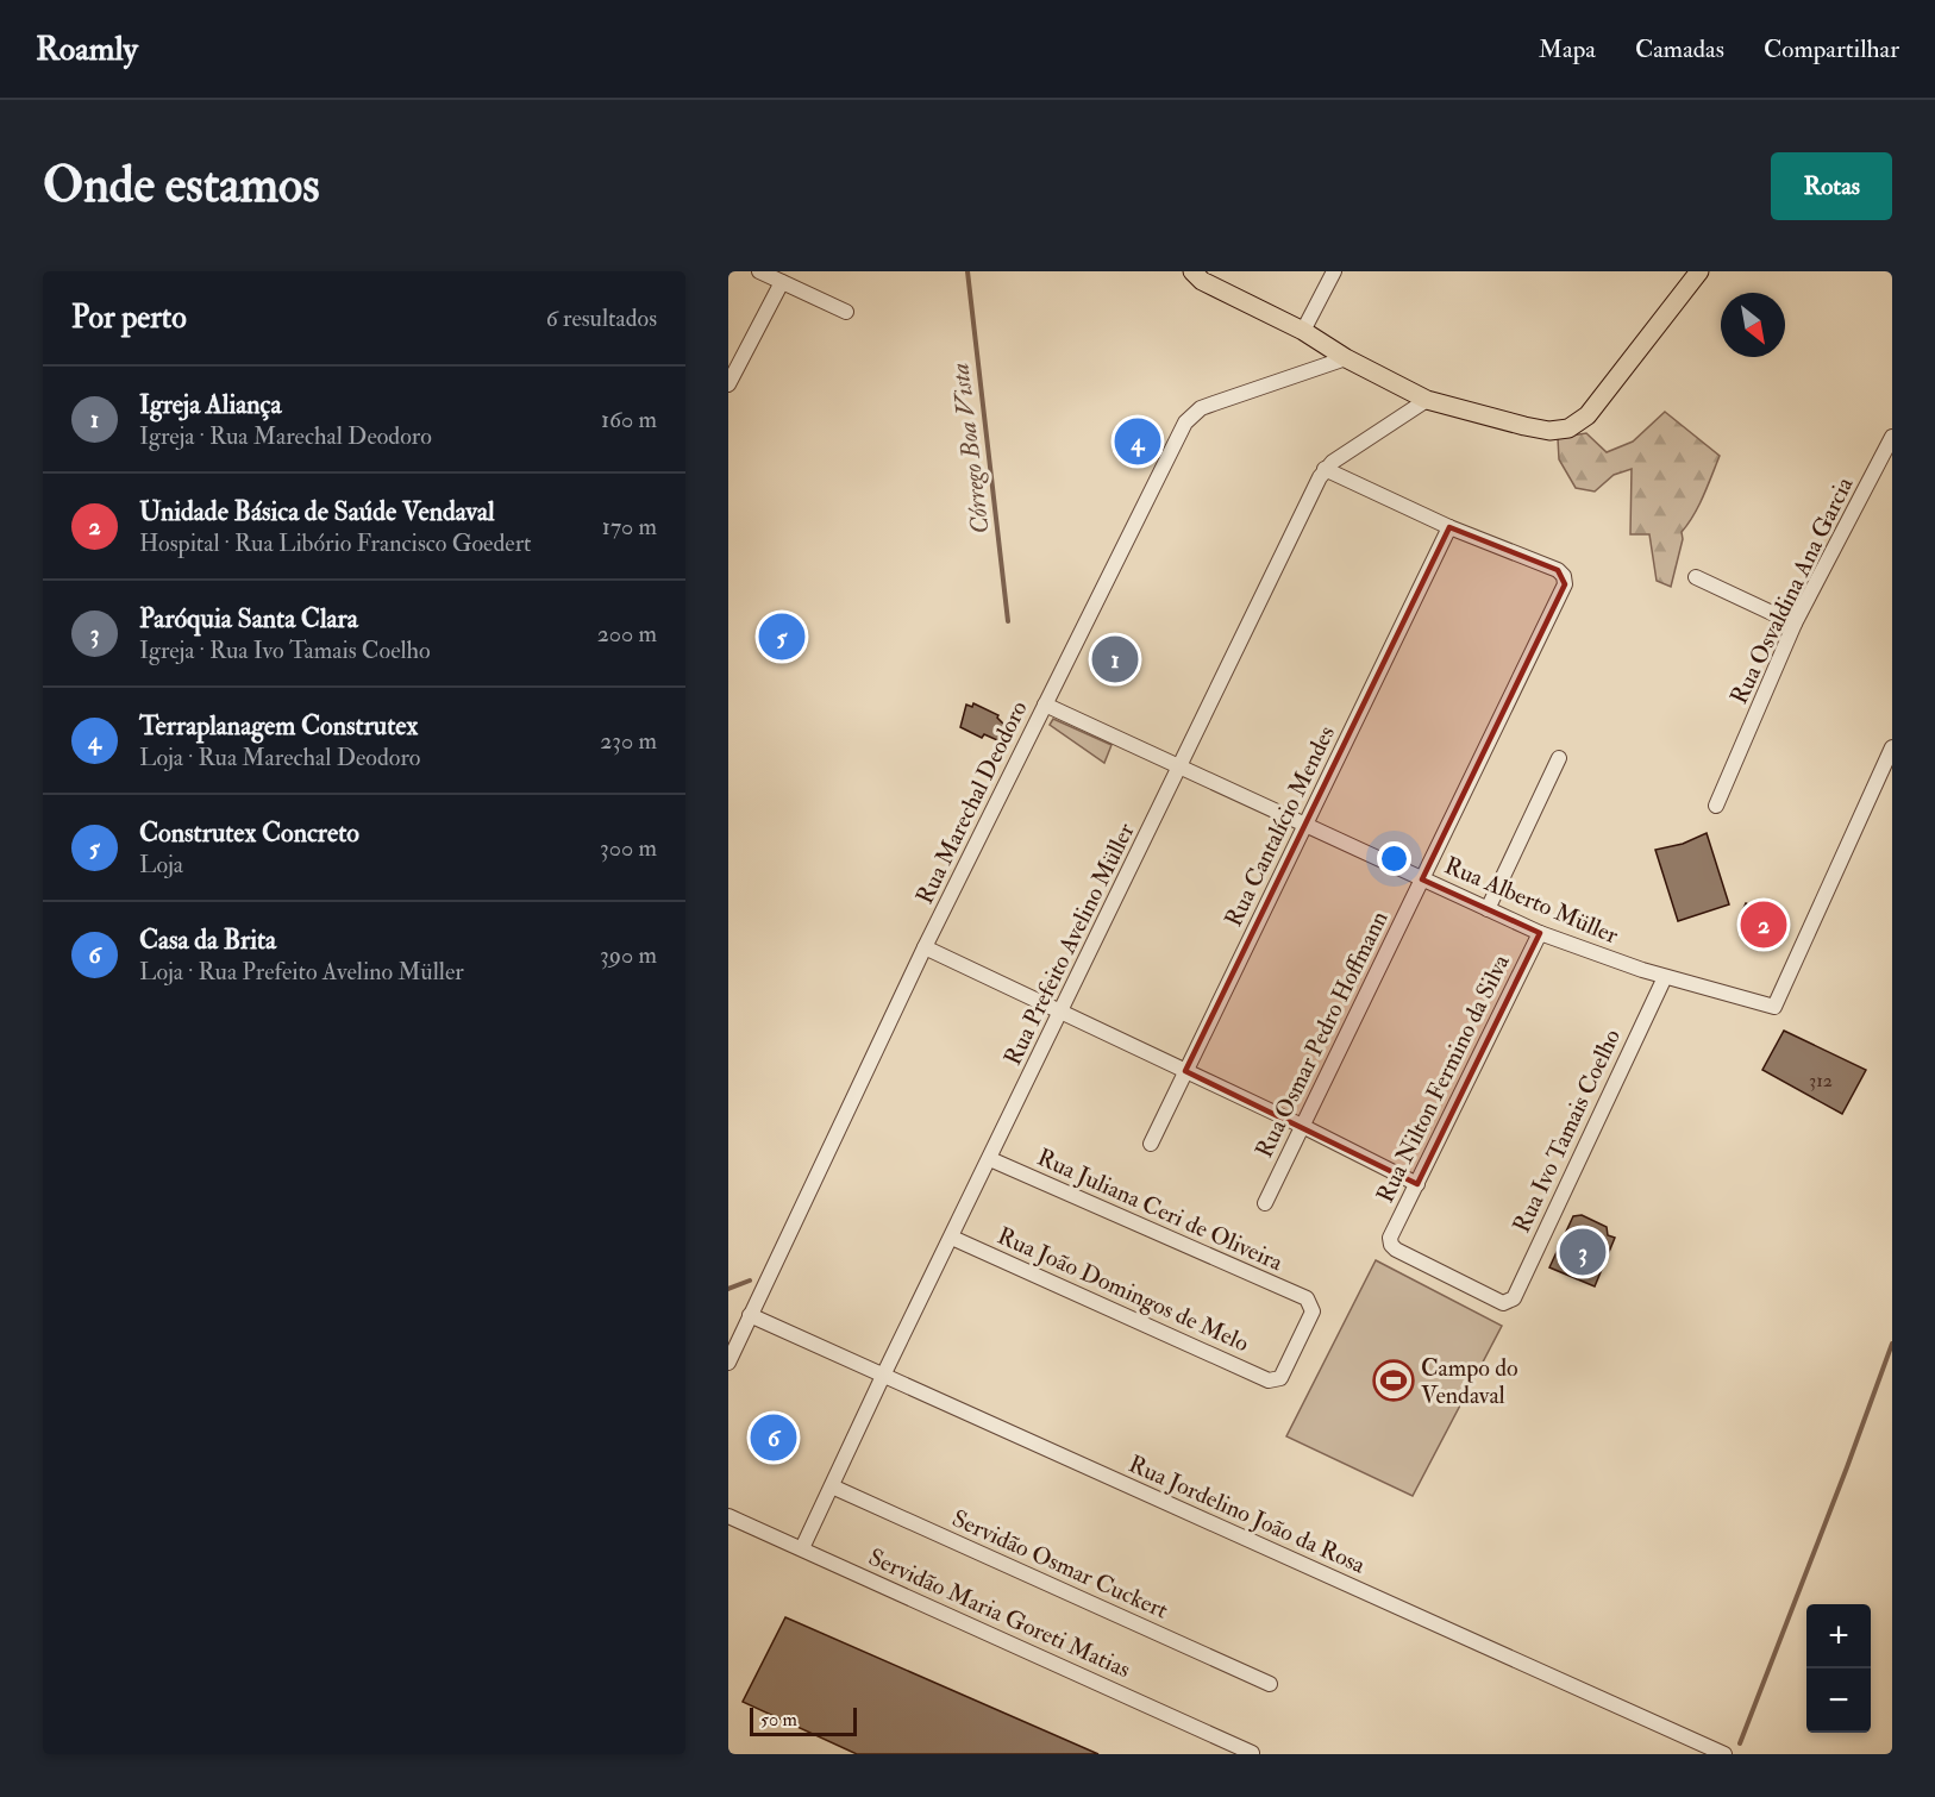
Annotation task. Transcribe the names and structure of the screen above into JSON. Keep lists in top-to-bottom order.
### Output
{
  "streets": {
    "street": [
      "Rua Osvaldina Ana Garcia",
      "Rua Marechal Deodoro",
      "Rua Cantalício Mendes",
      "Rua Alberto Müller",
      "Rua Prefeito Avelino Müller",
      "Rua Osmar Pedro Hoffmann",
      "Rua Nilton Fermino da Silva",
      "Rua Ivo Tamais Coelho",
      "Rua Juliana Ceri de Oliveira",
      "Rua João Domingos de Melo",
      "Rua Jordelino João da Rosa",
      "Servidão Osmar Cuckert",
      "Servidão Maria Goreti Matias"
    ]
  },
  "crossings": [
    ["Rua Marechal Deodoro", "Rua Alberto Müller"],
    ["Rua Marechal Deodoro", "Rua Jordelino João da Rosa"],
    ["Rua Cantalício Mendes", "Rua Alberto Müller"],
    ["Rua Cantalício Mendes", "Rua Osmar Pedro Hoffmann"],
    ["Rua Alberto Müller", "Rua Prefeito Avelino Müller"],
    ["Rua Alberto Müller", "Rua Osmar Pedro Hoffmann"],
    ["Rua Alberto Müller", "Rua Nilton Fermino da Silva"],
    ["Rua Alberto Müller", "Rua Ivo Tamais Coelho"],
    ["Rua Prefeito Avelino Müller", "Rua Juliana Ceri de Oliveira"],
    ["Rua Prefeito Avelino Müller", "Rua João Domingos de Melo"],
    ["Rua Prefeito Avelino Müller", "Rua Jordelino João da Rosa"],
    ["Rua Prefeito Avelino Müller", "Servidão Osmar Cuckert"],
    ["Rua Prefeito Avelino Müller", "Servidão Maria Goreti Matias"],
    ["Rua Nilton Fermino da Silva", "Rua Ivo Tamais Coelho"],
    ["Rua Juliana Ceri de Oliveira", "Rua João Domingos de Melo"]
  ],
  "water": ["Córrego Boa Vista"],
  "places": {
    "sports": ["Campo do Vendaval"]
  },
  "house_numbers": ["312"],
  "scale_bar": "50 m",
  "north": "bottom right",
  "page": {
    "header": "Roamly",
    "nav": ["Mapa", "Camadas", "Compartilhar"],
    "buttons": "Rotas",
    "title": "Onde estamos",
    "heading": ["Por perto", "6 resultados"],
    "list": [
      {
        "mark": "1",
        "name": "Igreja Aliança",
        "note": "Igreja · Rua Marechal Deodoro",
        "value": "160 m"
      },
      {
        "mark": "2",
        "name": "Unidade Básica de Saúde Vendaval",
        "note": "Hospital · Rua Libório Francisco Goedert",
        "value": "170 m"
      },
      {
        "mark": "3",
        "name": "Paróquia Santa Clara",
        "note": "Igreja · Rua Ivo Tamais Coelho",
        "value": "200 m"
      },
      {
        "mark": "4",
        "name": "Terraplanagem Construtex",
        "note": "Loja · Rua Marechal Deodoro",
        "value": "230 m"
      },
      {
        "mark": "5",
        "name": "Construtex Concreto",
        "note": "Loja",
        "value": "300 m"
      },
      {
        "mark": "6",
        "name": "Casa da Brita",
        "note": "Loja · Rua Prefeito Avelino Müller",
        "value": "390 m"
      }
    ],
    "pins": [
      "4",
      "5",
      "1",
      "2",
      "3",
      "6"
    ],
    "map_buttons": ["+", "−"],
    "scale": "50 m"
  }
}
